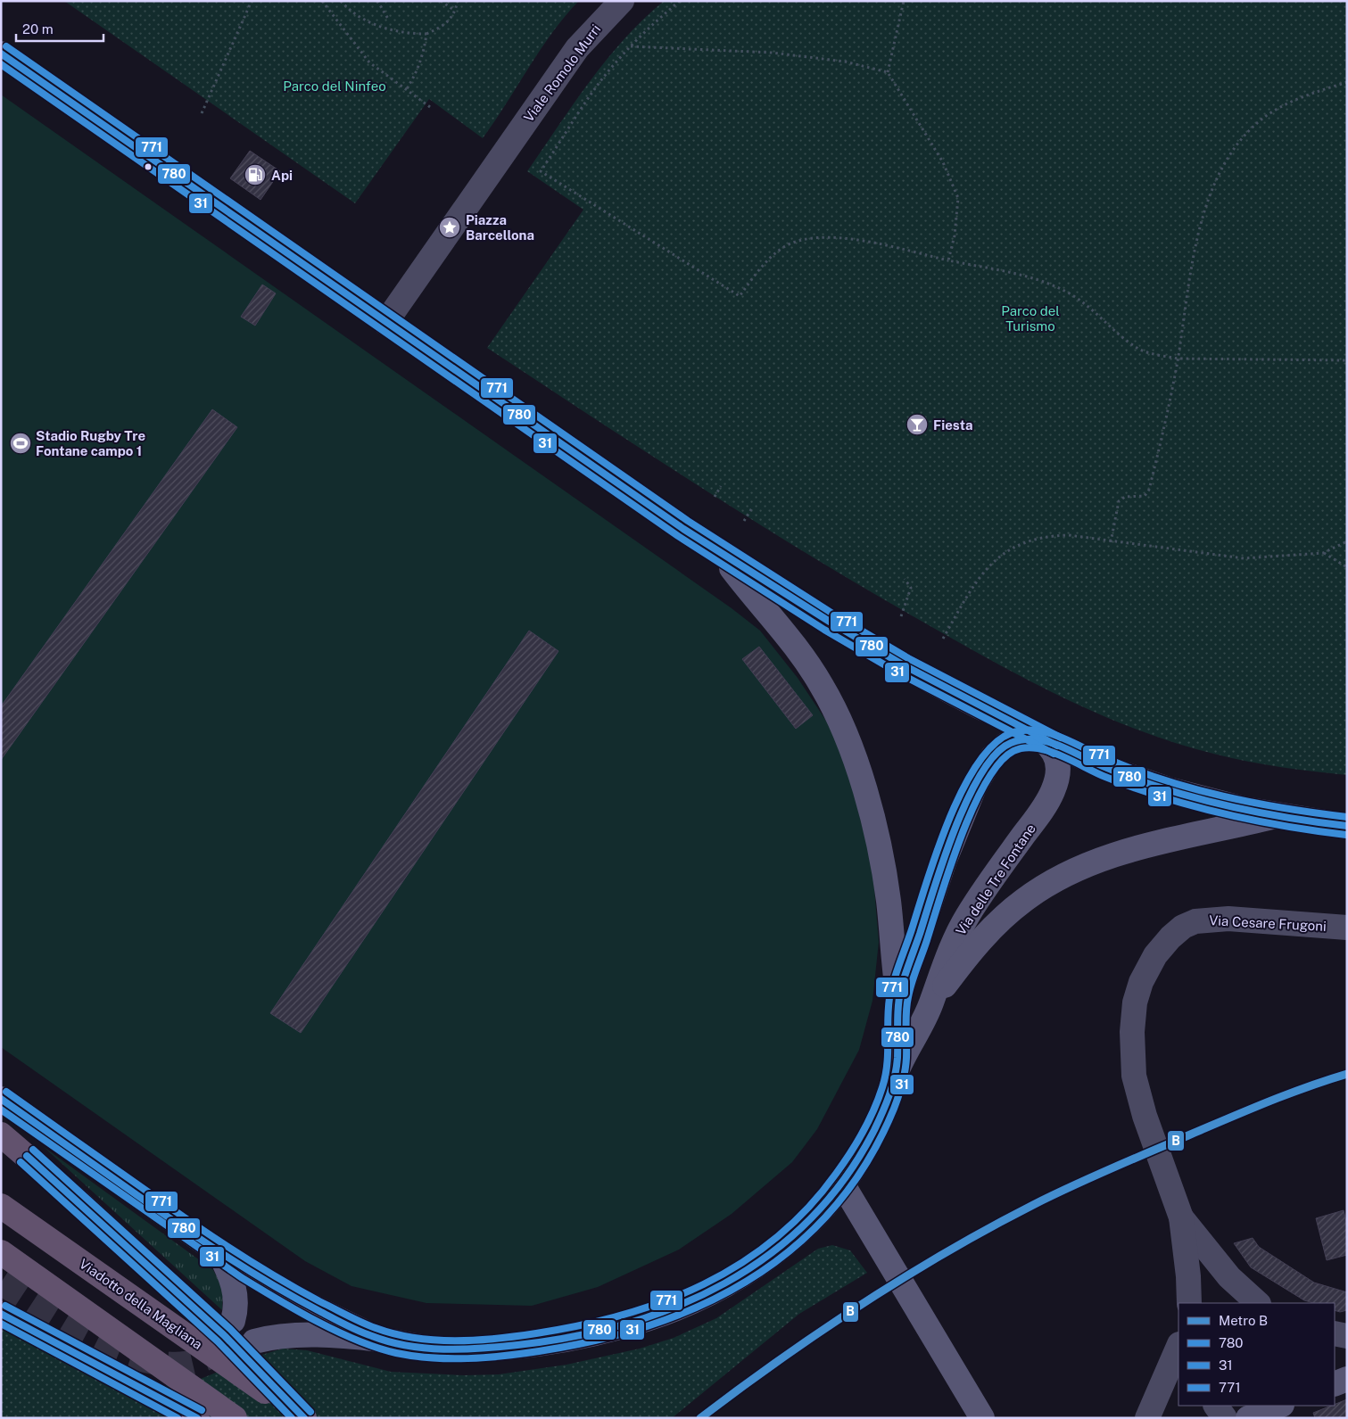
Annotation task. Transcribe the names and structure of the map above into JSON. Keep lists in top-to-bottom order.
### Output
{
  "streets": {
    "highway": ["Viadotto della Magliana"],
    "main road": ["Via delle Tre Fontane"],
    "street": ["Viale Romolo Murri", "Via Cesare Frugoni"]
  },
  "crossings": [
    ["Viale Romolo Murri", "Via delle Tre Fontane"]
  ],
  "parks": ["Parco del Ninfeo", "Parco del Turismo"],
  "places": {
    "fuel station": ["Api"],
    "place": ["Piazza Barcellona"],
    "bar": ["Fiesta"],
    "sports": ["Stadio Rugby Tre Fontane campo 1"]
  },
  "lines": [
    "transit line 771",
    "transit line 780",
    "transit line 31",
    "metro line B"
  ],
  "legend": [
    "Metro B",
    "780",
    "31",
    "771"
  ],
  "scale_bar": "20 m"
}
